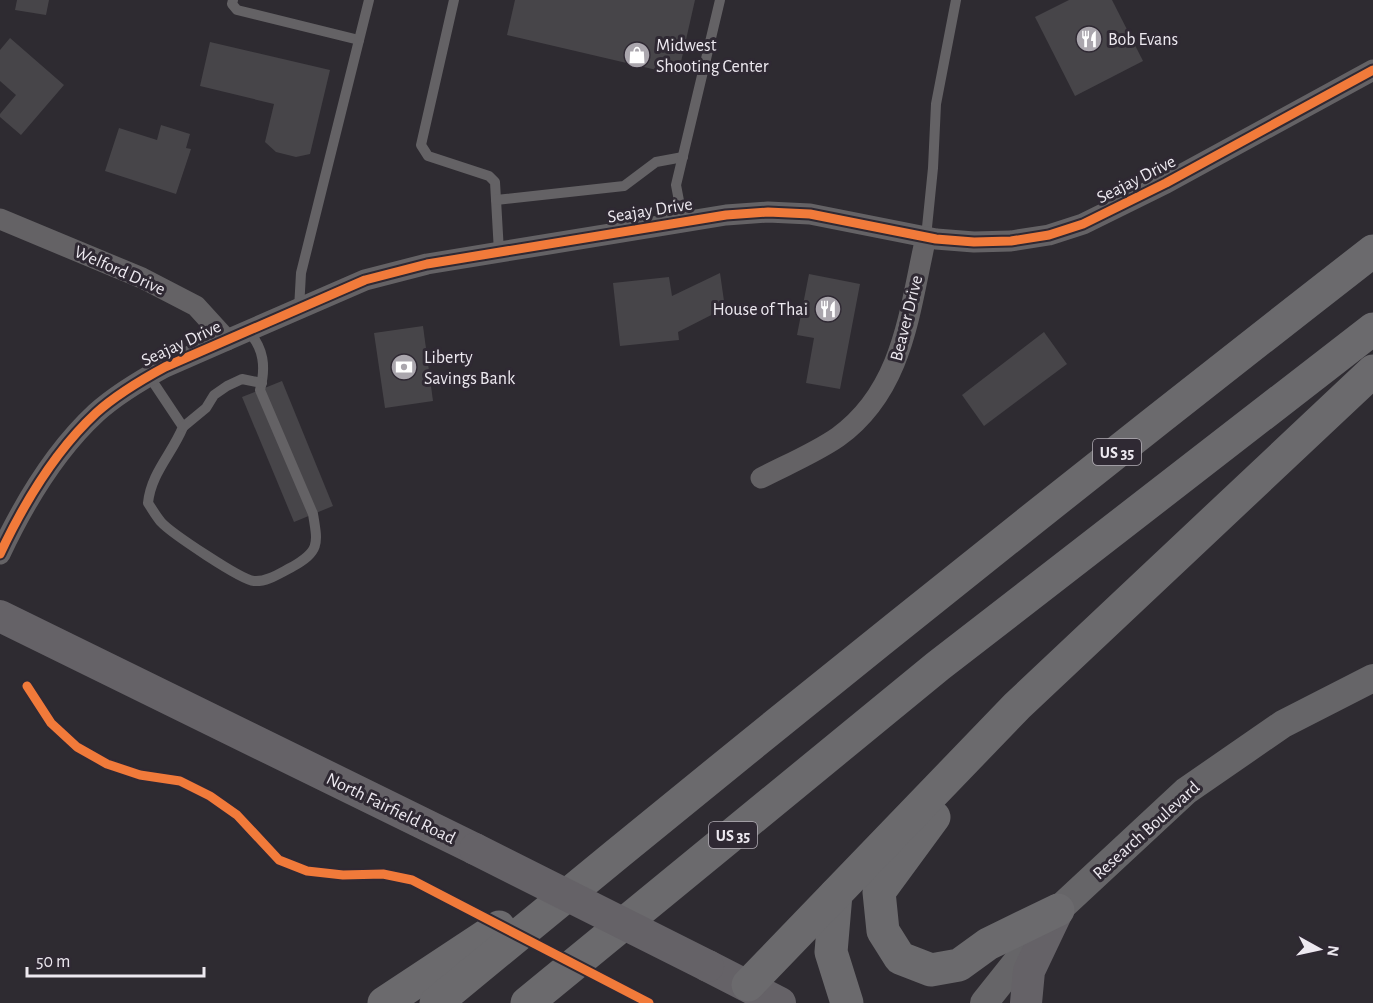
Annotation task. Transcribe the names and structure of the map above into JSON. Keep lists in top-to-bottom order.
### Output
{
  "streets": {
    "highway": ["US 35"],
    "main road": ["North Fairfield Road", "Research Boulevard"],
    "street": ["Seajay Drive", "Welford Drive", "Beaver Drive"]
  },
  "crossings": [
    ["Seajay Drive", "Welford Drive"],
    ["Seajay Drive", "Beaver Drive"]
  ],
  "places": {
    "restaurant": ["Bob Evans", "House of Thai"],
    "shop": ["Midwest Shooting Center"],
    "bank": ["Liberty Savings Bank"]
  },
  "scale_bar": "50 m",
  "north": "right"
}
